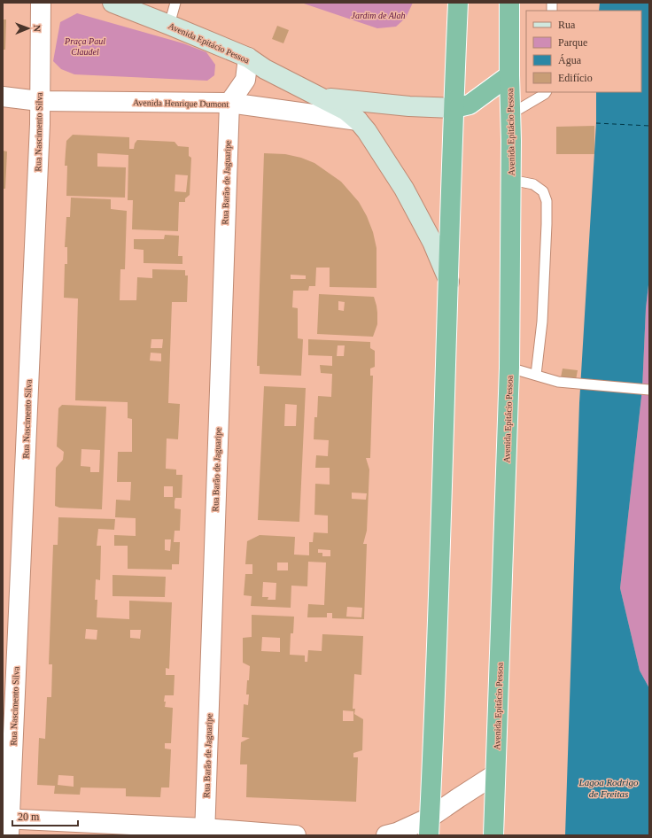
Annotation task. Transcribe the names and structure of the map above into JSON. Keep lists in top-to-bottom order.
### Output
{
  "streets": {
    "highway": ["Avenida Epitácio Pessoa"],
    "street": ["Avenida Henrique Dumont", "Rua Nascimento Silva", "Rua Barão de Jaguaripe"]
  },
  "crossings": [
    ["Avenida Epitácio Pessoa", "Avenida Henrique Dumont"],
    ["Avenida Henrique Dumont", "Rua Nascimento Silva"],
    ["Avenida Henrique Dumont", "Rua Barão de Jaguaripe"]
  ],
  "water": ["Lagoa Rodrigo de Freitas"],
  "parks": ["Jardim de Alah", "Praça Paul Claudel"],
  "legend": [
    "Rua",
    "Parque",
    "Água",
    "Edifício"
  ],
  "scale_bar": "20 m",
  "north": "right"
}
